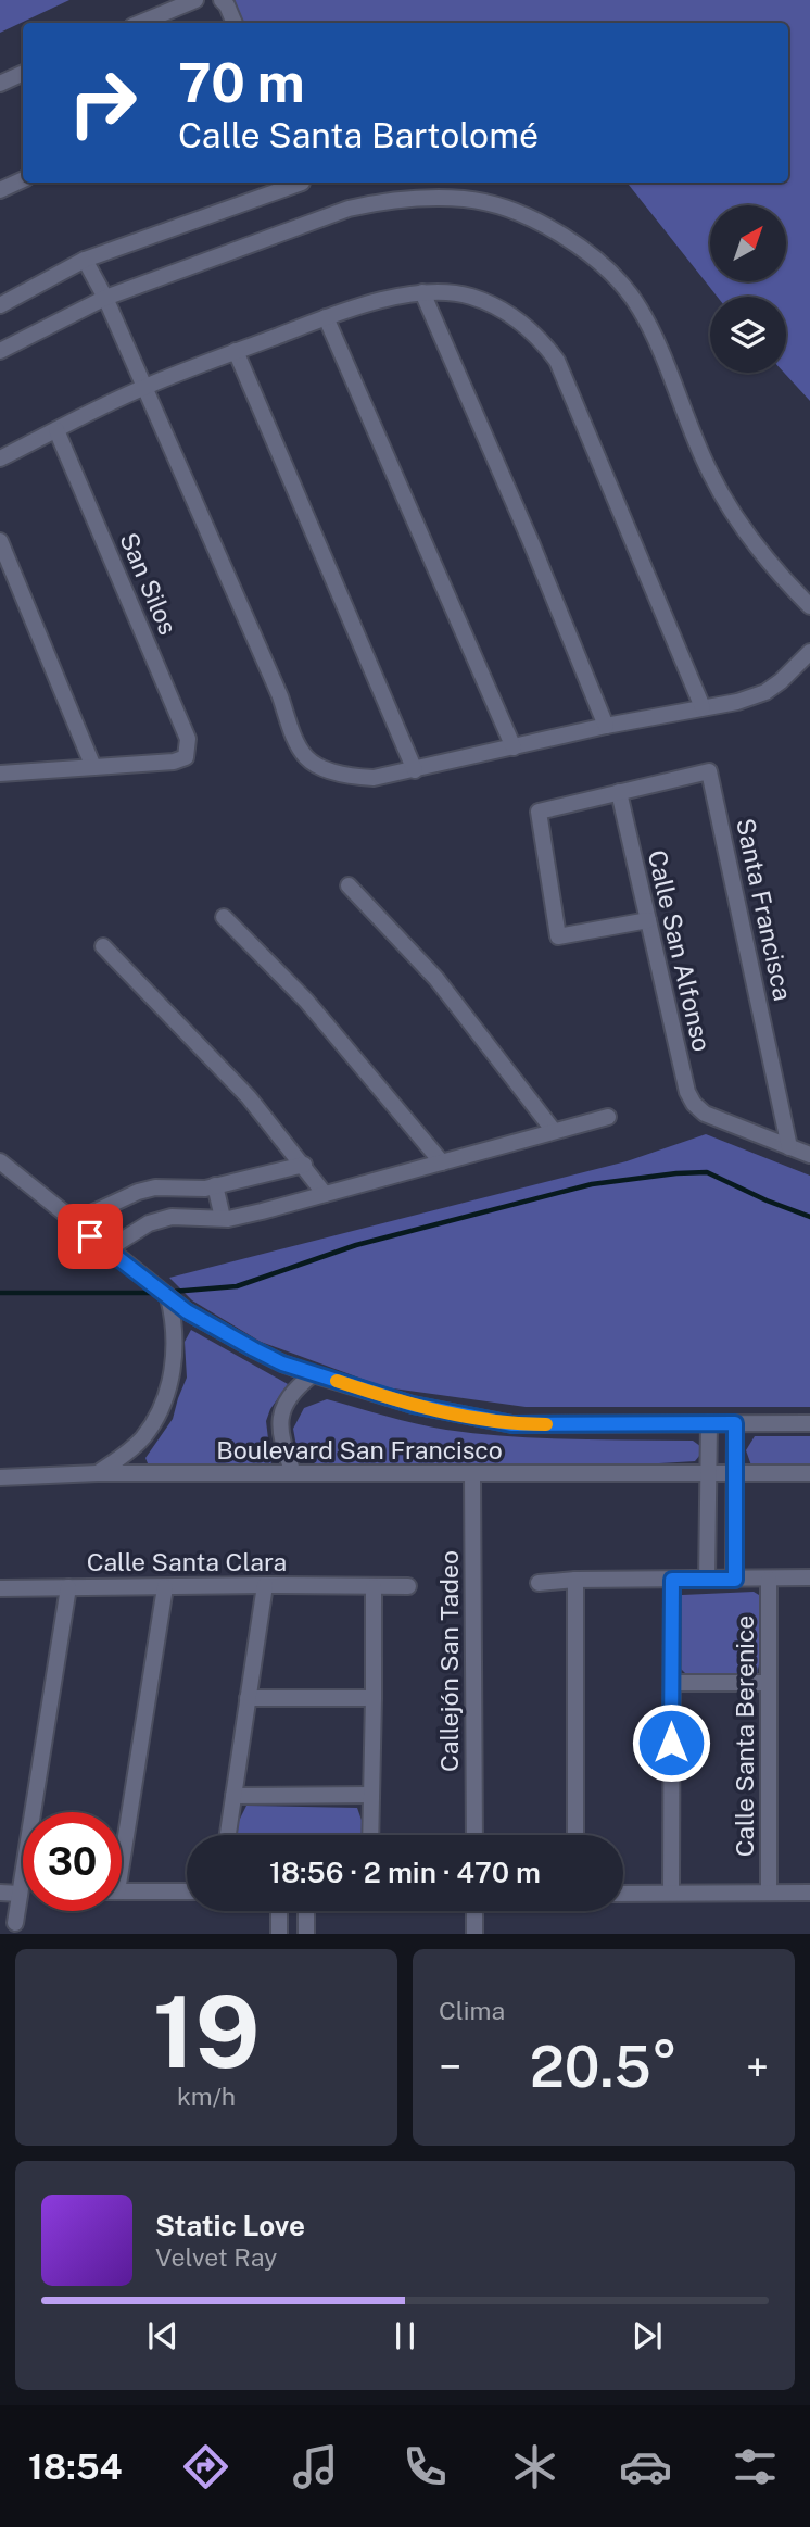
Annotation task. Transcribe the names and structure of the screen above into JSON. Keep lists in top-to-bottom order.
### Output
{
  "streets": {
    "street": [
      "San Silos",
      "Santa Francisca",
      "Calle San Alfonso",
      "Boulevard San Francisco",
      "Calle Santa Clara",
      "Callejón San Tadeo",
      "Calle Santa Berenice"
    ]
  },
  "crossings": [
    ["Santa Francisca", "Calle San Alfonso"],
    ["Boulevard San Francisco", "Callejón San Tadeo"]
  ],
  "north": "top right",
  "page": {
    "turn": ["70 m", "Calle Santa Bartolomé"],
    "limit": "30",
    "trip": "18:56 · 2 min · 470 m",
    "tile": [
      ["19", "km/h"],
      "Clima"
    ],
    "heat": ["−", "20.5°", "+"],
    "song": ["Static Love", "Velvet Ray"],
    "tabs": "18:54"
  }
}
